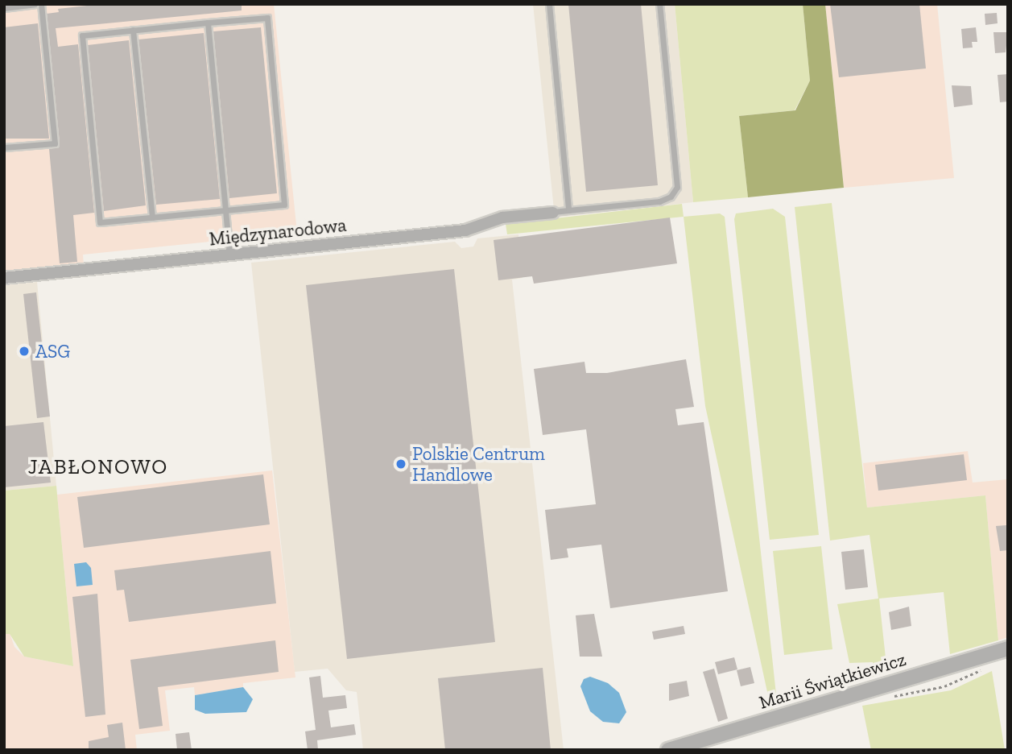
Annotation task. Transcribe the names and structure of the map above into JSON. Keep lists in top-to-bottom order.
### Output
{
  "streets": {
    "street": ["Międzynarodowa", "Marii Świątkiewicz"]
  },
  "districts": ["JABŁONOWO"],
  "places": ["ASG", "Polskie Centrum Handlowe"]
}
